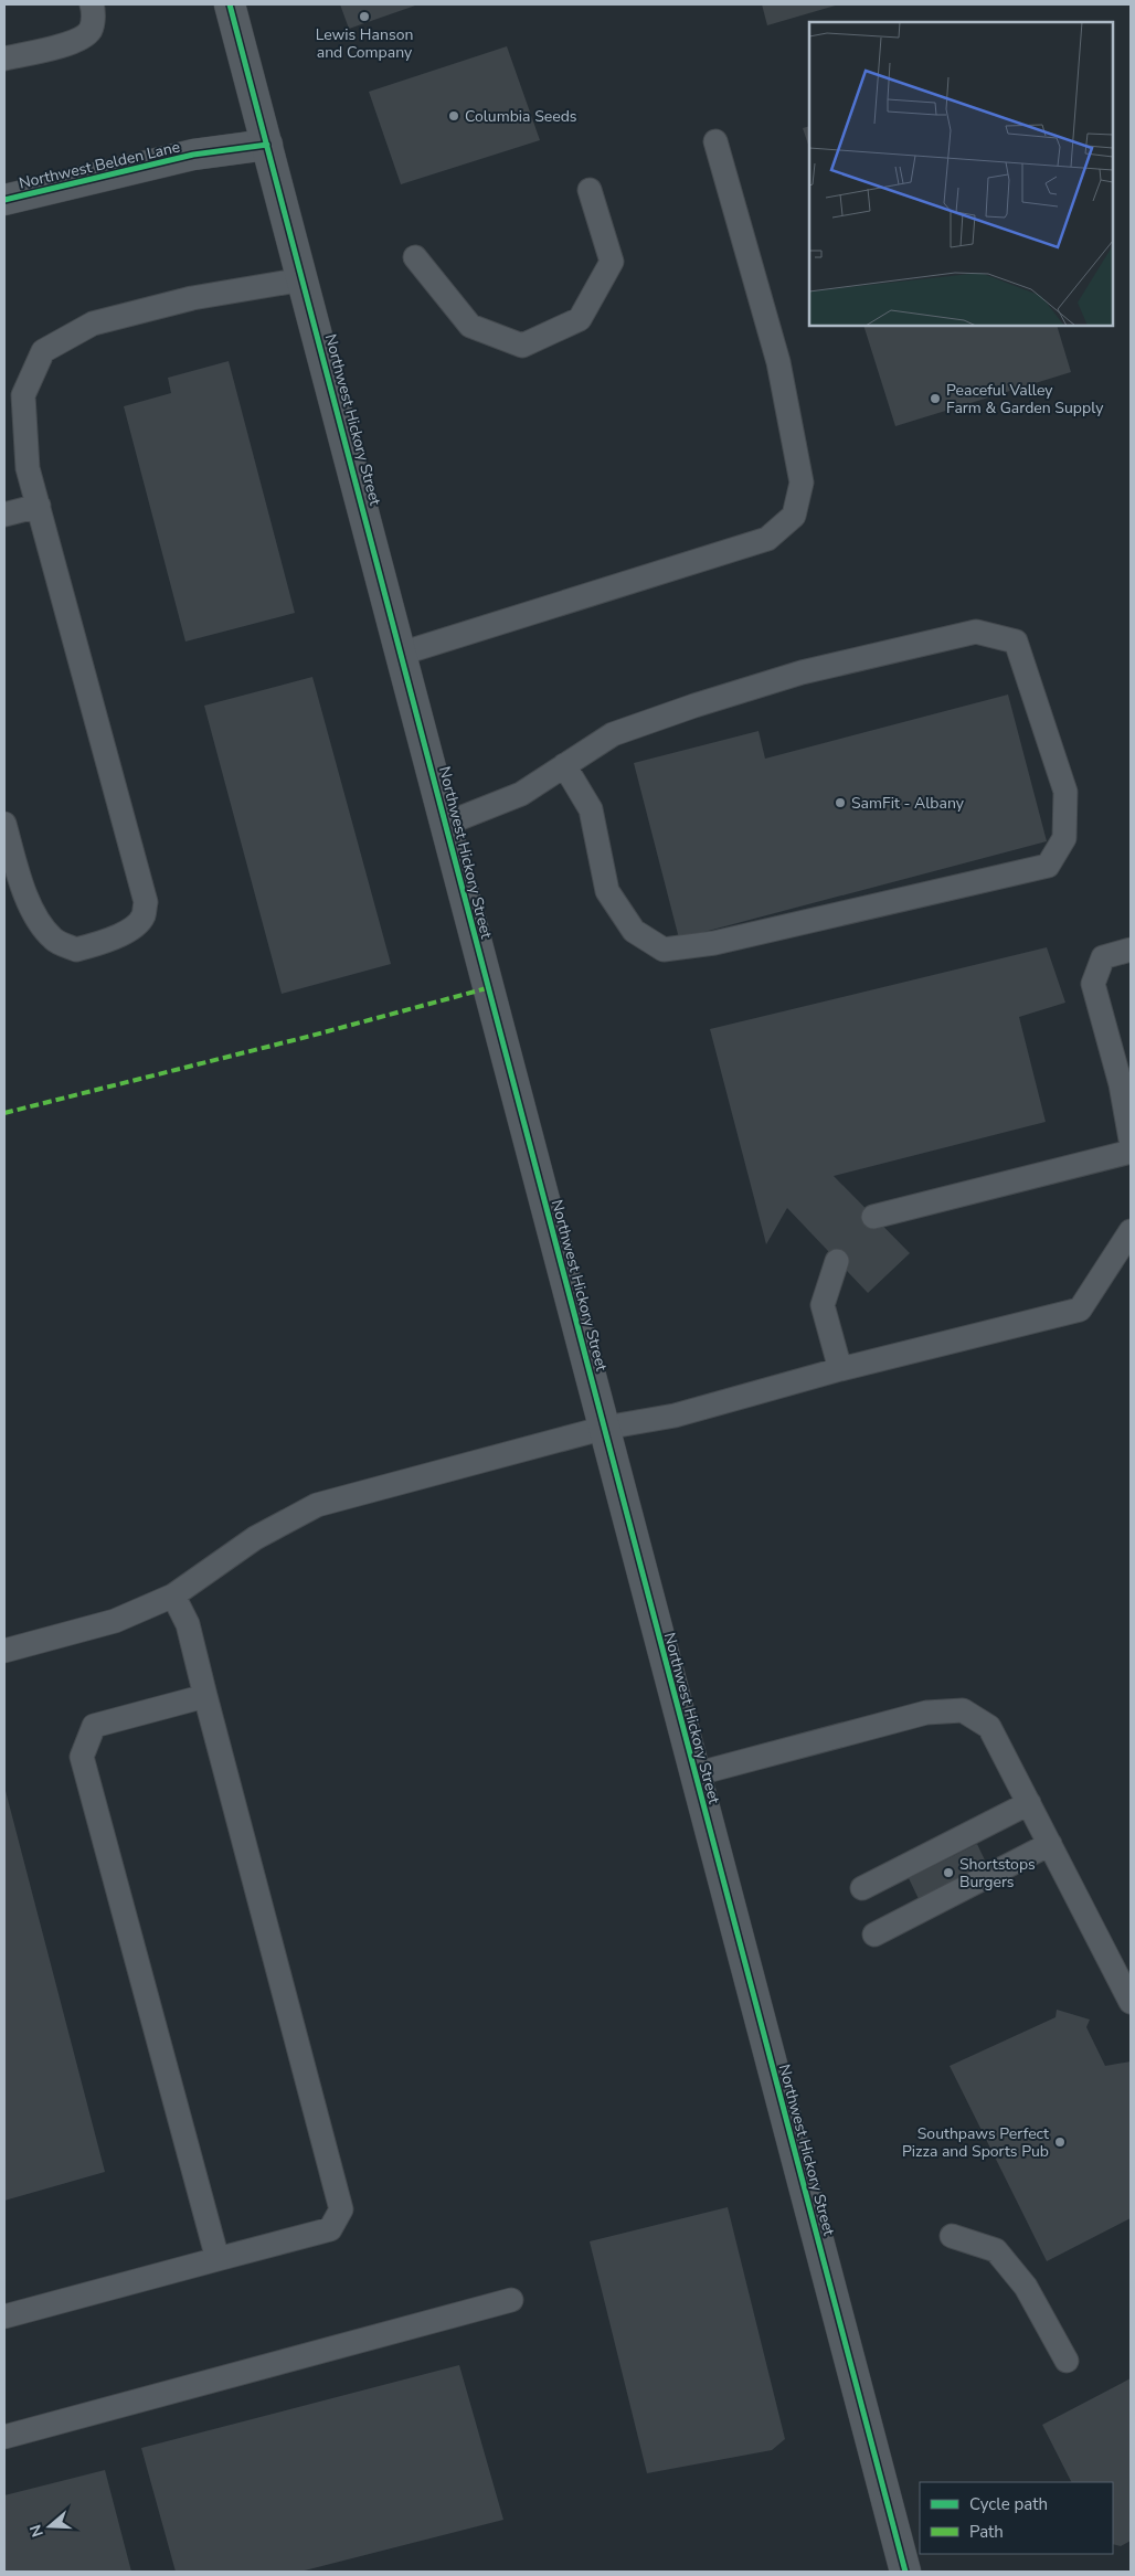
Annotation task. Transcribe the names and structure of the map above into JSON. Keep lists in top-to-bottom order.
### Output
{
  "streets": {
    "street": ["Northwest Belden Lane", "Northwest Hickory Street"]
  },
  "crossings": [
    ["Northwest Belden Lane", "Northwest Hickory Street"]
  ],
  "places": [
    "Lewis Hanson and Company",
    "Columbia Seeds",
    "Peaceful Valley Farm & Garden Supply",
    "SamFit - Albany",
    "Shortstops Burgers",
    "Southpaws Perfect Pizza and Sports Pub"
  ],
  "legend": ["Cycle path", "Path"],
  "north": "left"
}
